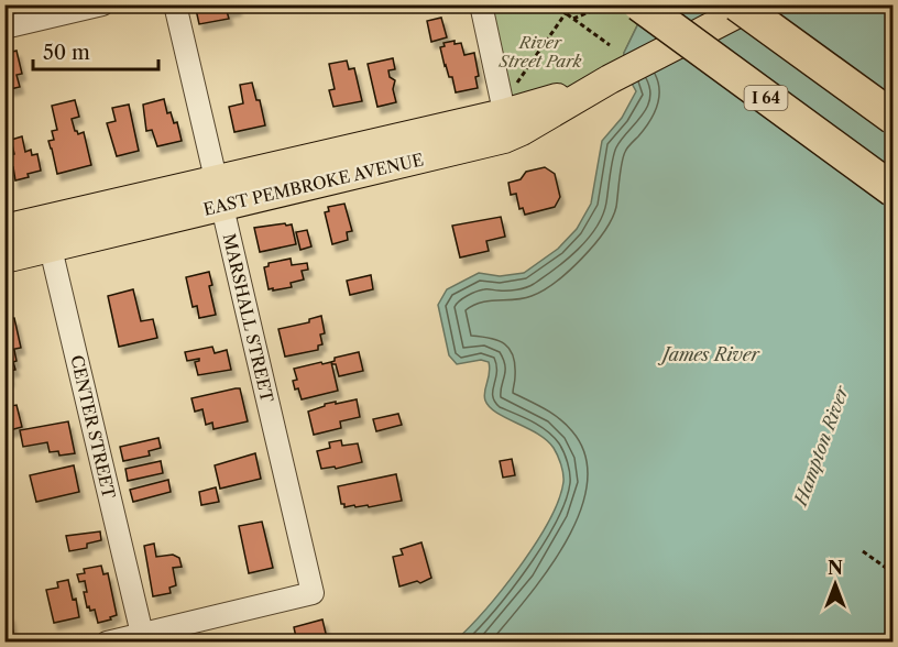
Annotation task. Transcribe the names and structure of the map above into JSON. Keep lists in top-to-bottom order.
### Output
{
  "streets": {
    "highway": ["I 64"],
    "main road": ["EAST PEMBROKE AVENUE"],
    "street": ["MARSHALL STREET", "CENTER STREET"]
  },
  "crossings": [
    ["EAST PEMBROKE AVENUE", "MARSHALL STREET"],
    ["EAST PEMBROKE AVENUE", "CENTER STREET"],
    ["MARSHALL STREET", "CENTER STREET"]
  ],
  "water": ["James River", "Hampton River"],
  "parks": ["River Street Park"],
  "scale_bar": "50 m",
  "north": "top"
}
